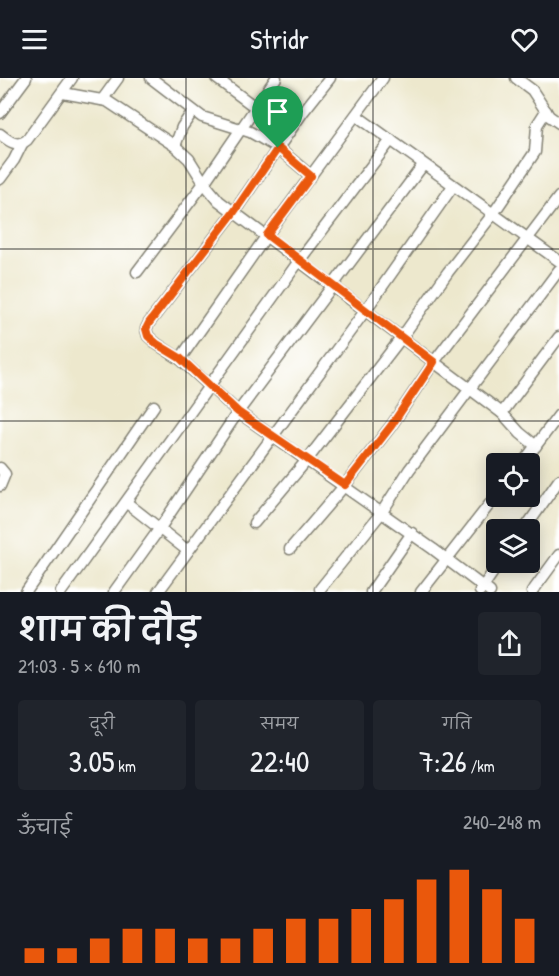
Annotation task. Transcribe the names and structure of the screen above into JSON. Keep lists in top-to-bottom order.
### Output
{
  "page": {
    "header": "Stridr",
    "heading": ["शाम की दौड़", "21:03 · 5 × 610 m"],
    "stats": [
      ["दूरी", "3.05 km"],
      ["समय", "22:40"],
      ["गति", "7:26 /km"]
    ],
    "chart": ["ऊँचाई", "240–248 m"]
  }
}
